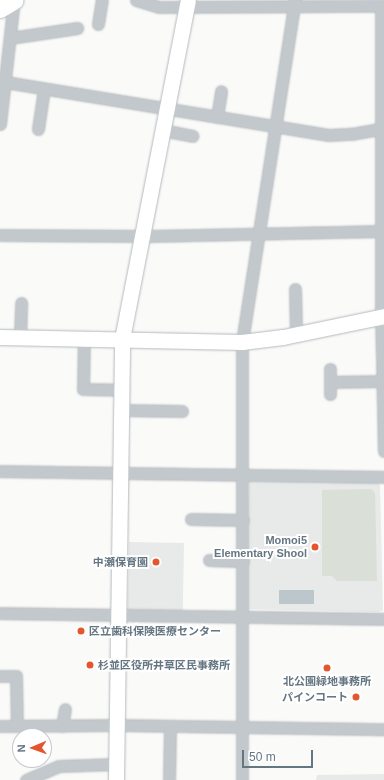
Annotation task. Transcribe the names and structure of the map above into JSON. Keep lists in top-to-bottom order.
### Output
{
  "places": [
    "Momoi5 Elementary Shool",
    "中瀬保育園",
    "区立歯科保険医療センター",
    "杉並区役所井草区民事務所",
    "北公園緑地事務所",
    "パインコート"
  ],
  "scale_bar": "50 m",
  "north": "left"
}
